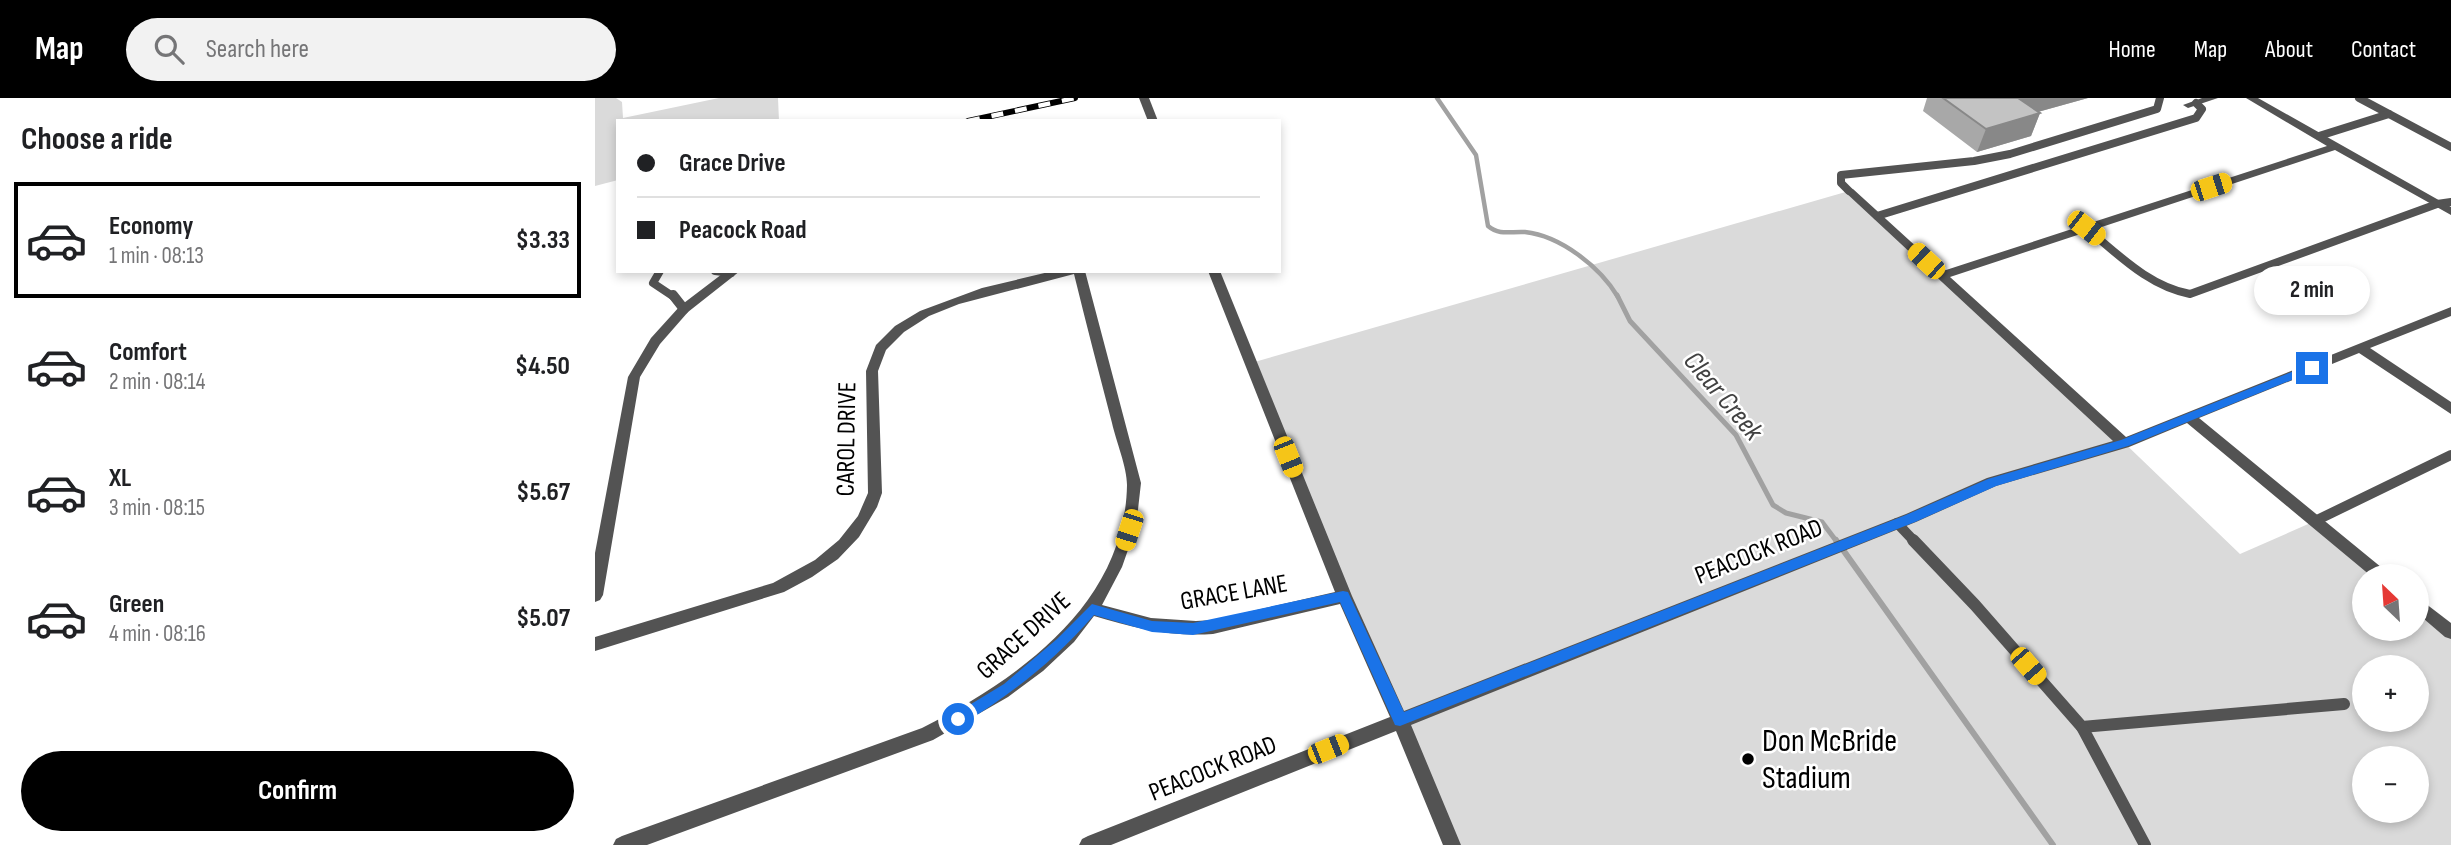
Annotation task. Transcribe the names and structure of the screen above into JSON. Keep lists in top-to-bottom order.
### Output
{
  "streets": {
    "street": [
      "CAROL DRIVE",
      "PEACOCK ROAD",
      "GRACE LANE",
      "GRACE DRIVE"
    ]
  },
  "crossings": [
    ["GRACE LANE", "GRACE DRIVE"]
  ],
  "water": ["Clear Creek"],
  "places": ["Don McBride Stadium"],
  "north": "top left",
  "page": {
    "header": "Map",
    "search": "Search here",
    "nav": [
      "Home",
      "Map",
      "About",
      "Contact"
    ],
    "heading": "Choose a ride",
    "banner": ["Grace Drive", "Peacock Road"],
    "list": [
      {
        "name": "Economy",
        "note": "1 min · 08:13",
        "value": "$3.33"
      },
      {
        "name": "Comfort",
        "note": "2 min · 08:14",
        "value": "$4.50"
      },
      {
        "name": "XL",
        "note": "3 min · 08:15",
        "value": "$5.67"
      },
      {
        "name": "Green",
        "note": "4 min · 08:16",
        "value": "$5.07"
      }
    ],
    "bubble": "2 min",
    "map_buttons": ["+", "−"],
    "buttons": "Confirm"
  }
}
